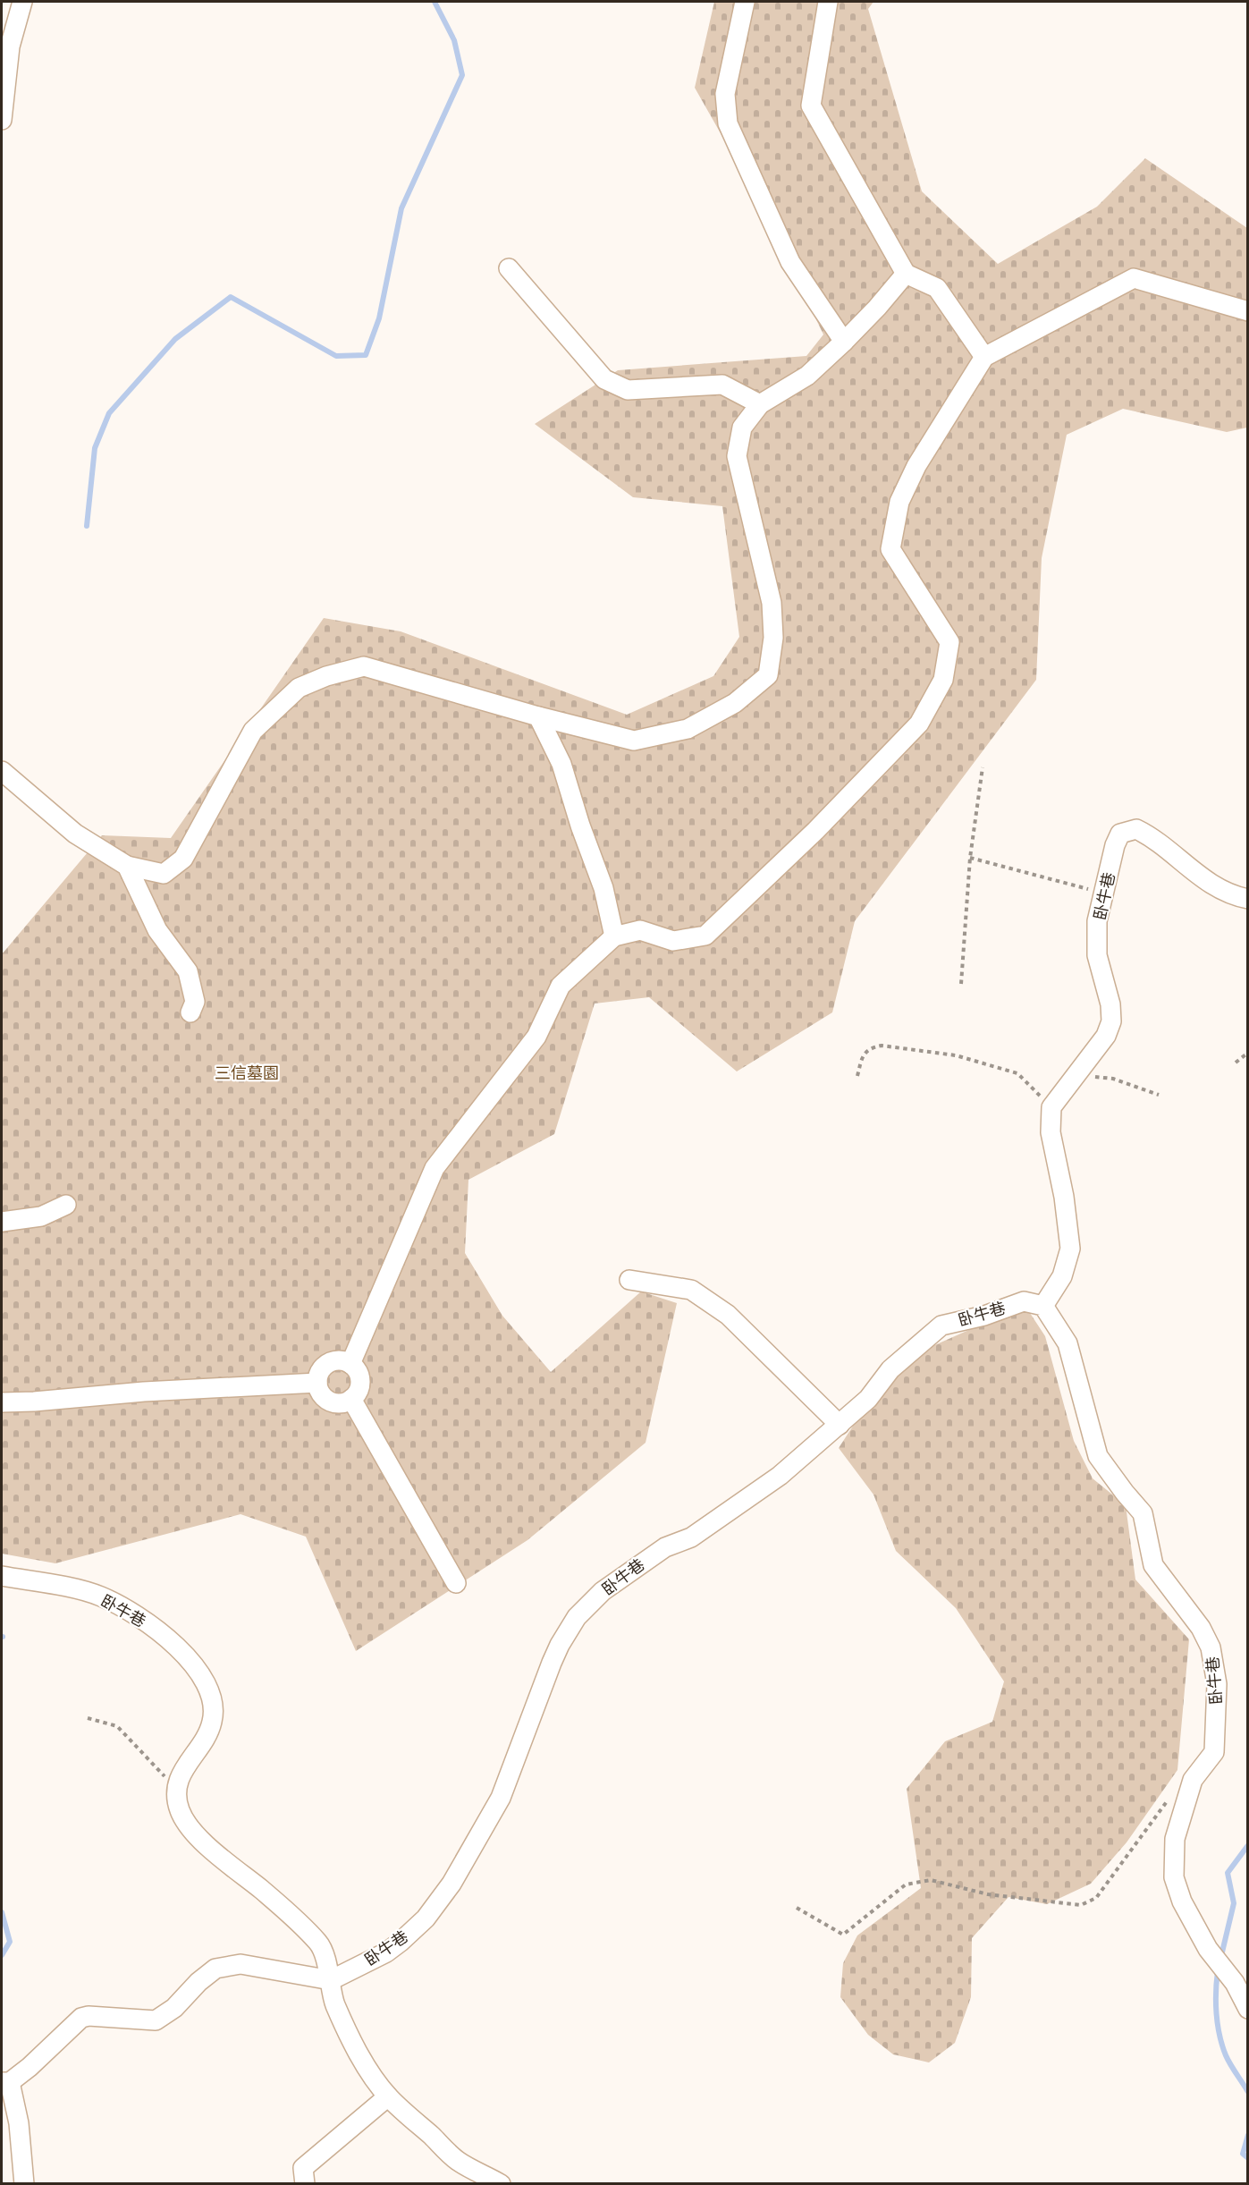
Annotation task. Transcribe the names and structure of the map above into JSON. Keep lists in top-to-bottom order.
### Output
{
  "streets": {
    "street": ["卧牛巷"]
  },
  "parks": ["三信墓園"]
}
